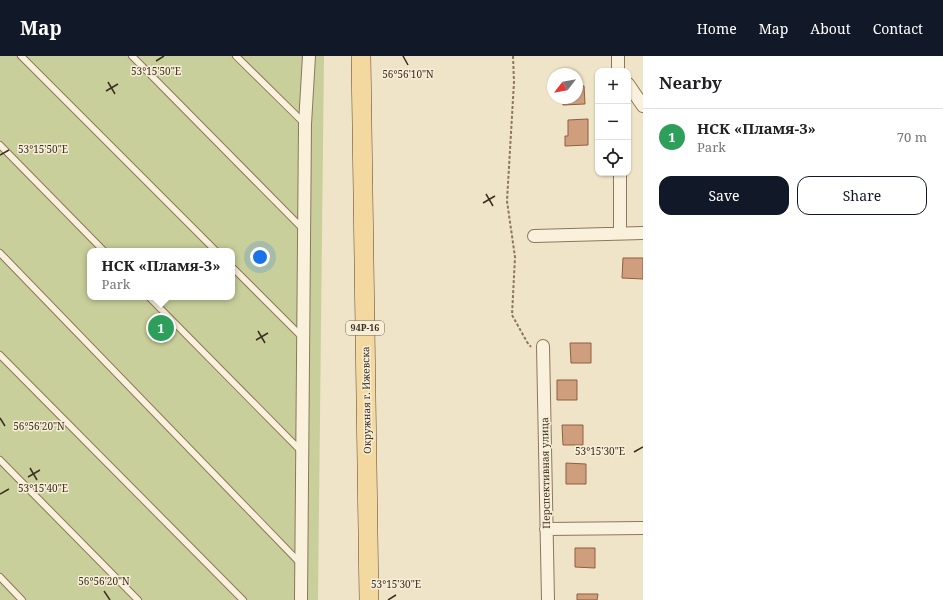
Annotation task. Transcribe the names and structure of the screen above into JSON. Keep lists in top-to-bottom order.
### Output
{
  "streets": {
    "main road": ["94Р-16", "Окружная г. Ижевска"],
    "street": ["Перспективная улица"]
  },
  "north": "bottom left",
  "page": {
    "header": "Map",
    "nav": [
      "Home",
      "Map",
      "About",
      "Contact"
    ],
    "heading": "Nearby",
    "map_buttons": ["+", "−"],
    "list": [
      {
        "mark": "1",
        "name": "НСК «Пламя-3»",
        "note": "Park",
        "value": "70 m"
      }
    ],
    "buttons": ["Save", "Share"],
    "popup": ["НСК «Пламя-3»", "Park"],
    "pins": "1"
  },
  "coordinates": [
    "53°15'50\"E",
    "56°56'10\"N",
    "56°56'20\"N",
    "53°15'30\"E",
    "53°15'40\"E"
  ]
}
